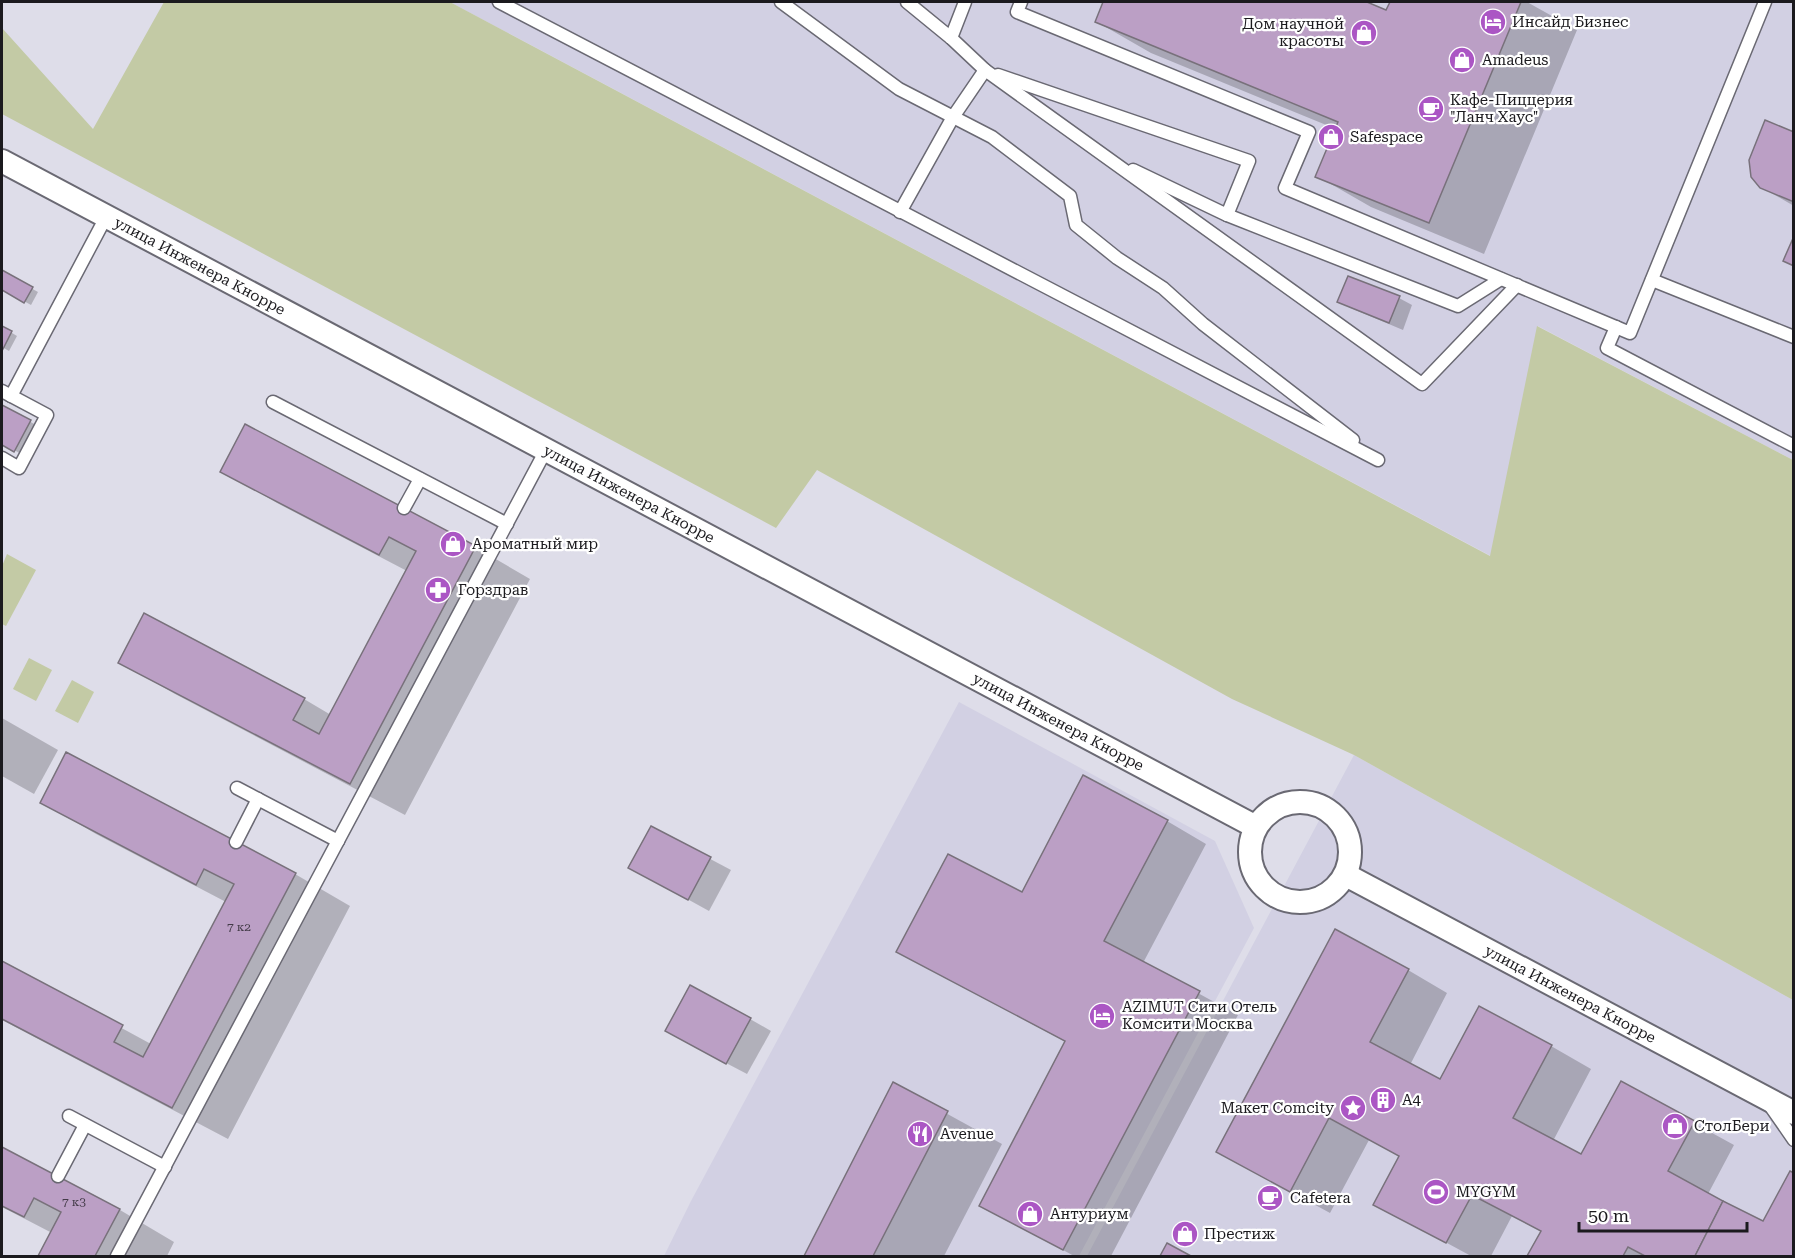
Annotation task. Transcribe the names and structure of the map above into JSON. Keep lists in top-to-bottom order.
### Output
{
  "streets": {
    "street": ["улица Инженера Кнорре"]
  },
  "places": {
    "hotel": ["Инсайд Бизнес", "AZIMUT Сити Отель Комсити Москва"],
    "shop": [
      "Дом научной красоты",
      "Amadeus",
      "Safespace",
      "Ароматный мир",
      "СтолБери",
      "Антуриум",
      "Престиж"
    ],
    "cafe": ["Кафе-Пиццерия \"Ланч Хаус\"", "Cafetera"],
    "pharmacy": ["Горздрав"],
    "building": ["А4"],
    "place": ["Макет Comcity"],
    "restaurant": ["Avenue"],
    "sports": ["MYGYM"]
  },
  "house_numbers": ["7 к2", "7 к3"],
  "scale_bar": "50 m"
}
